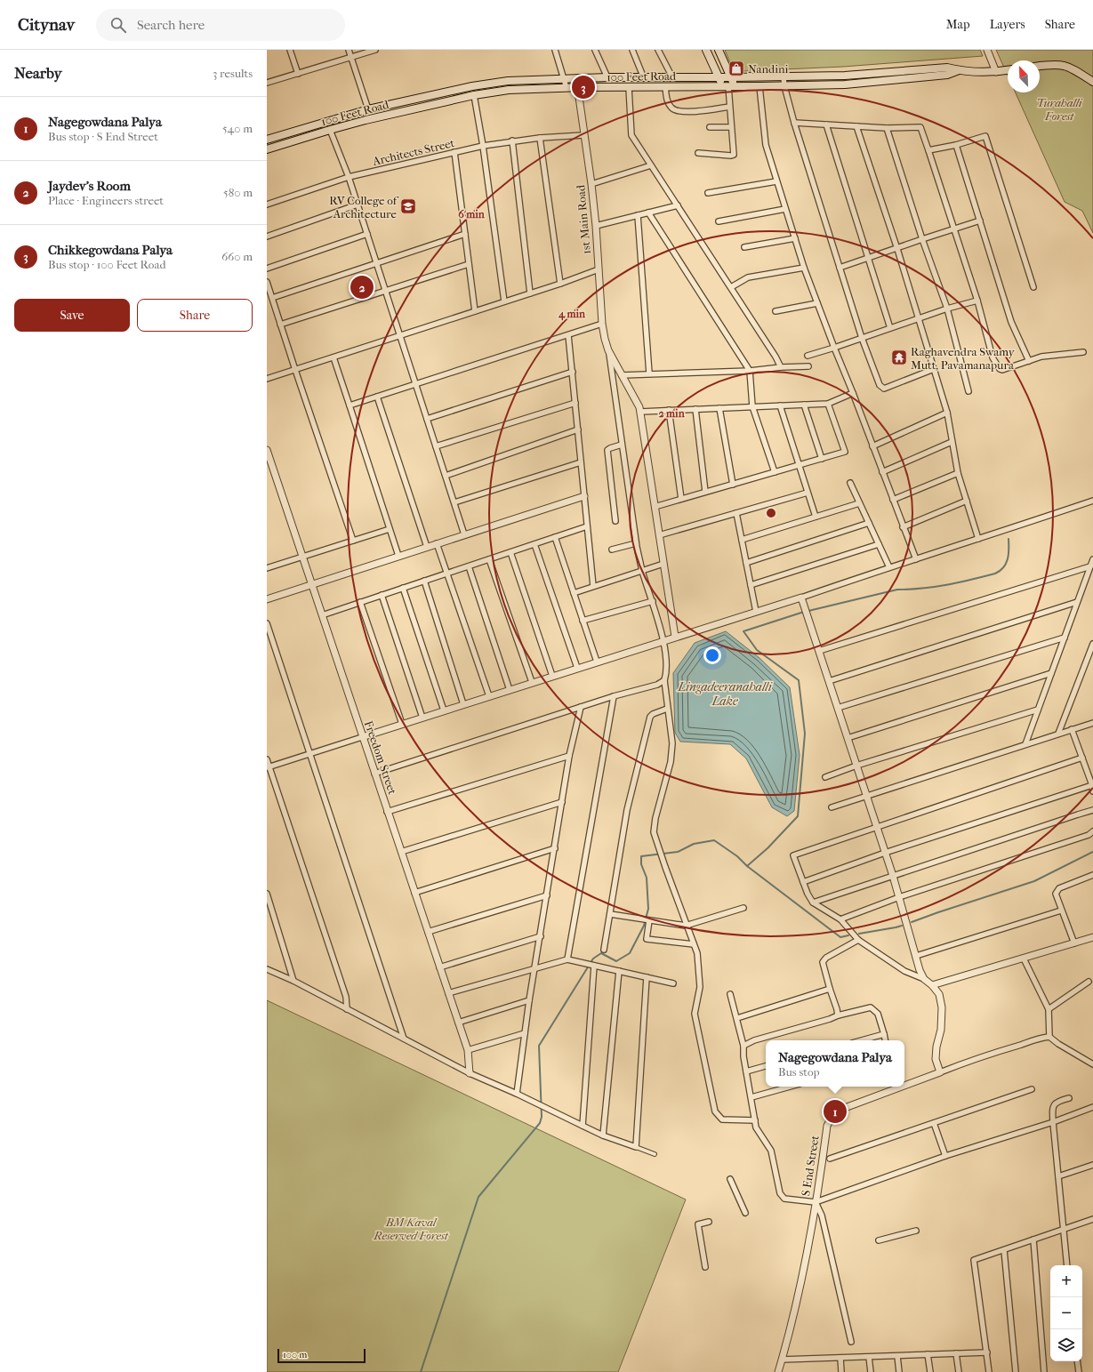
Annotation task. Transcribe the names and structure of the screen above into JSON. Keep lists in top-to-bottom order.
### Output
{
  "streets": {
    "main road": ["100 Feet Road"],
    "street": [
      "Architects Street",
      "1st Main Road",
      "Freedom Street",
      "S End Street"
    ]
  },
  "crossings": [
    ["100 Feet Road", "1st Main Road"],
    ["Architects Street", "1st Main Road"]
  ],
  "water": ["Lingadeeranahalli Lake"],
  "parks": ["Turahalli Forest", "BM Kaval Reserved Forest"],
  "places": {
    "shop": ["Nandini"],
    "school or university": ["RV College of Architecture"],
    "temple": ["Raghavendra Swamy Mutt, Pavamanapura"]
  },
  "scale_bar": "100 m",
  "north": "top left",
  "page": {
    "header": "Citynav",
    "search": "Search here",
    "nav": ["Map", "Layers", "Share"],
    "heading": ["Nearby", "3 results"],
    "pins": ["3", "2", "1"],
    "list": [
      {
        "mark": "1",
        "name": "Nagegowdana Palya",
        "note": "Bus stop · S End Street",
        "value": "540 m"
      },
      {
        "mark": "2",
        "name": "Jaydev's Room",
        "note": "Place · Engineers street",
        "value": "580 m"
      },
      {
        "mark": "3",
        "name": "Chikkegowdana Palya",
        "note": "Bus stop · 100 Feet Road",
        "value": "660 m"
      }
    ],
    "buttons": ["Save", "Share"],
    "popup": ["Nagegowdana Palya", "Bus stop"],
    "map_buttons": ["+", "−"],
    "scale": "100 m"
  },
  "rings": ["6 min", "4 min", "2 min"]
}
